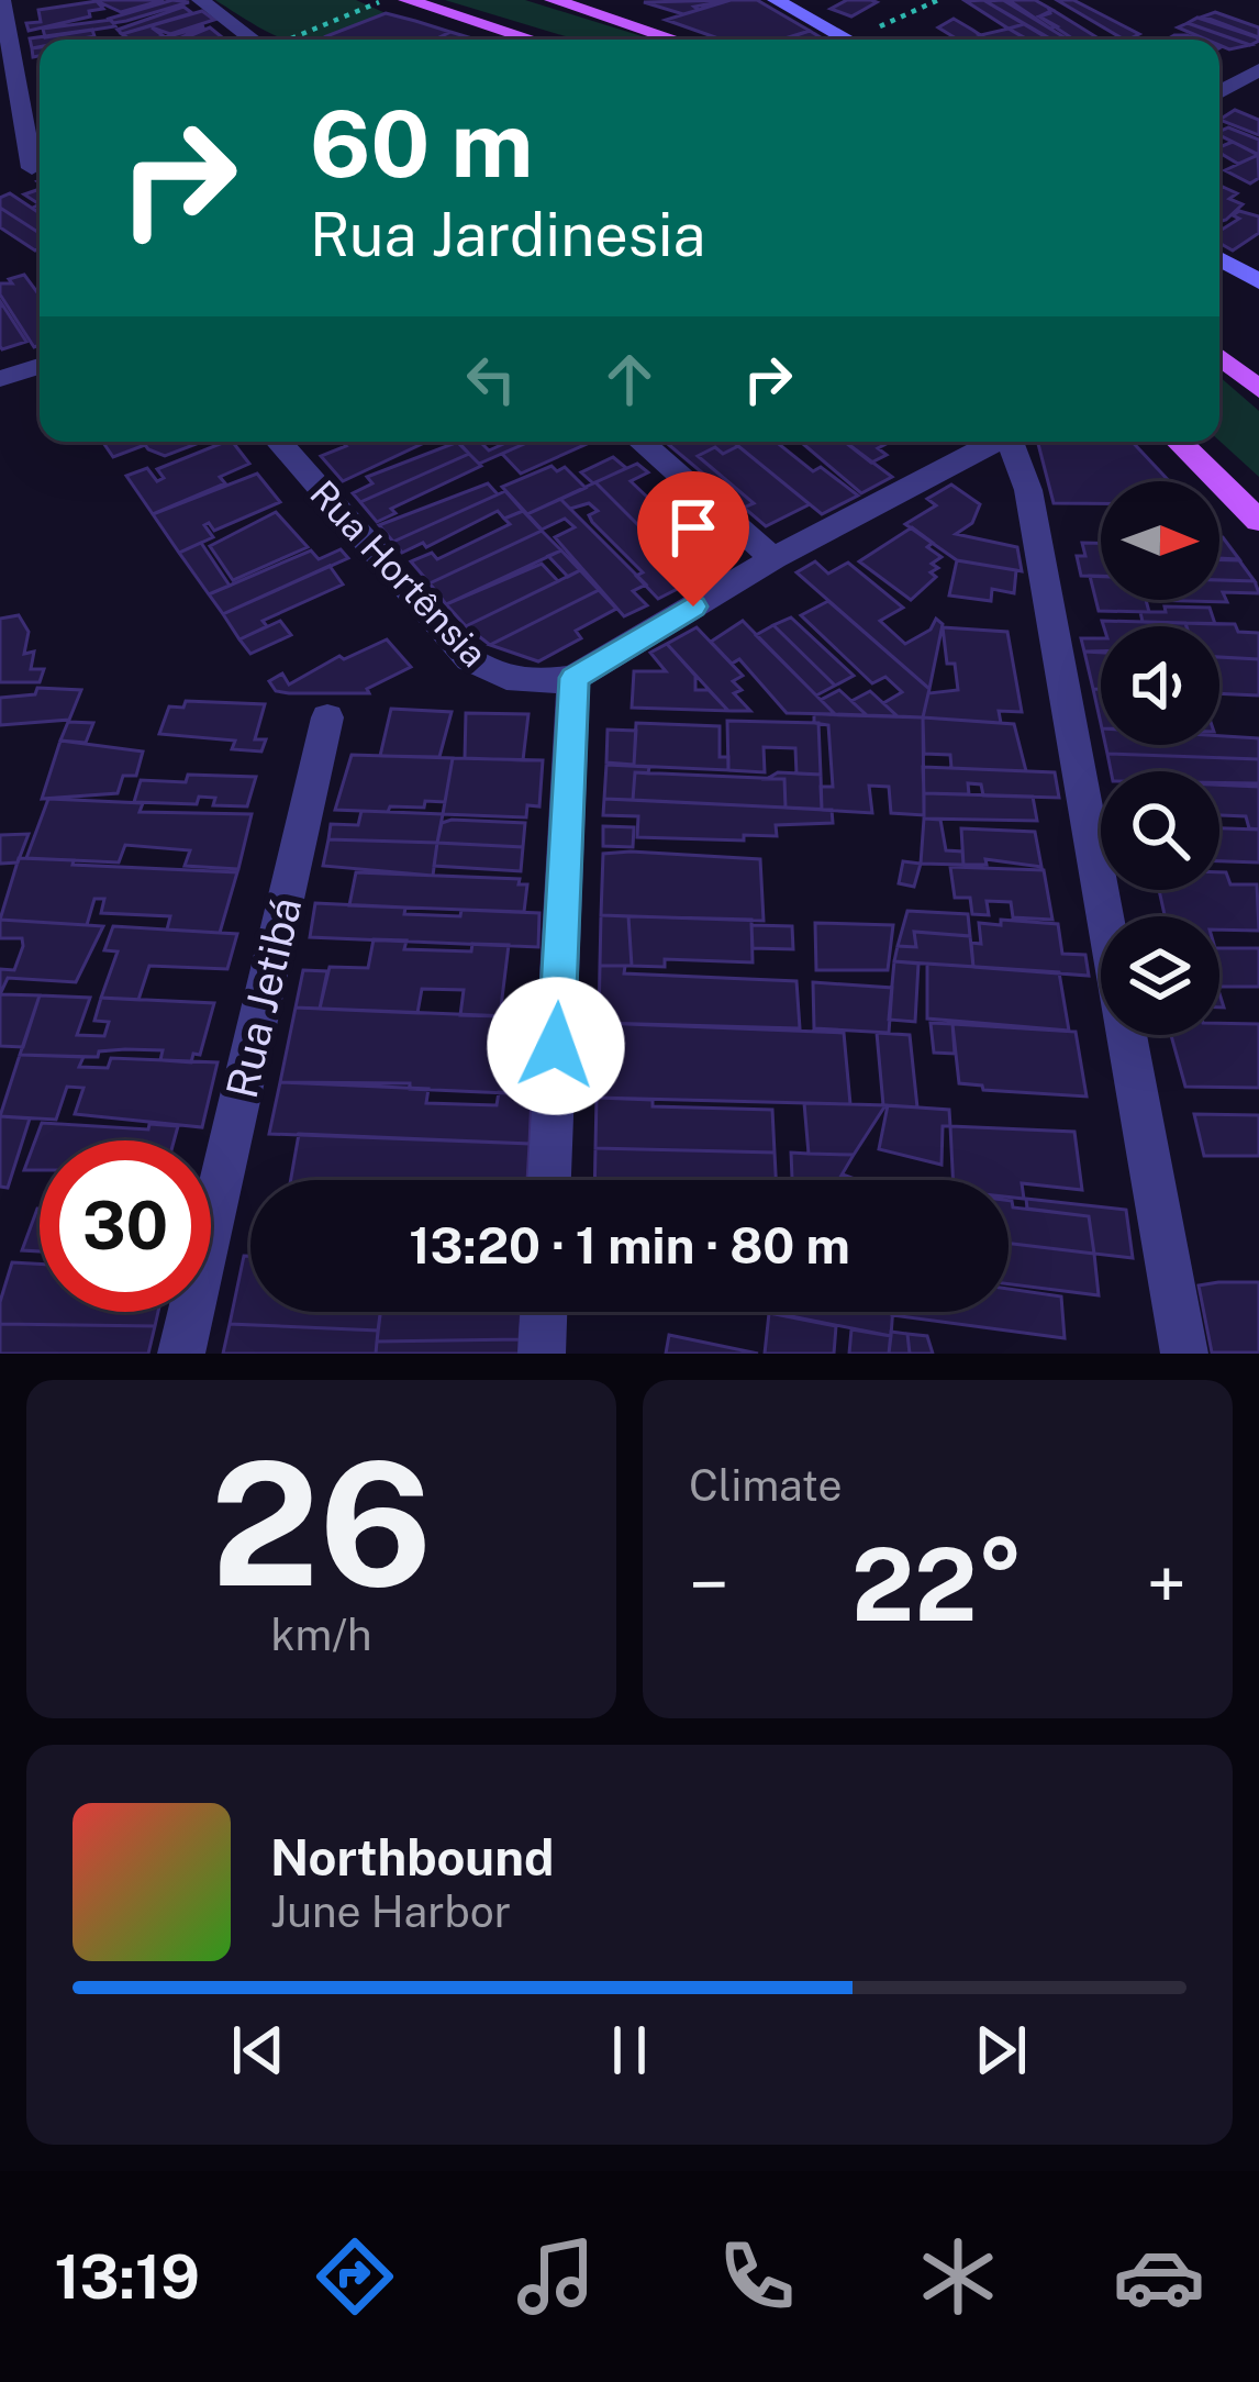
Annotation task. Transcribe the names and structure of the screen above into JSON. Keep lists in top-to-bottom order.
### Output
{
  "streets": {
    "street": ["Rua Hortênsia", "Rua Jetibá"]
  },
  "north": "right",
  "page": {
    "turn": ["60 m", "Rua Jardinesia"],
    "limit": "30",
    "trip": "13:20 · 1 min · 80 m",
    "tile": [
      ["26", "km/h"],
      "Climate"
    ],
    "heat": ["−", "22°", "+"],
    "song": ["Northbound", "June Harbor"],
    "tabs": "13:19"
  }
}
